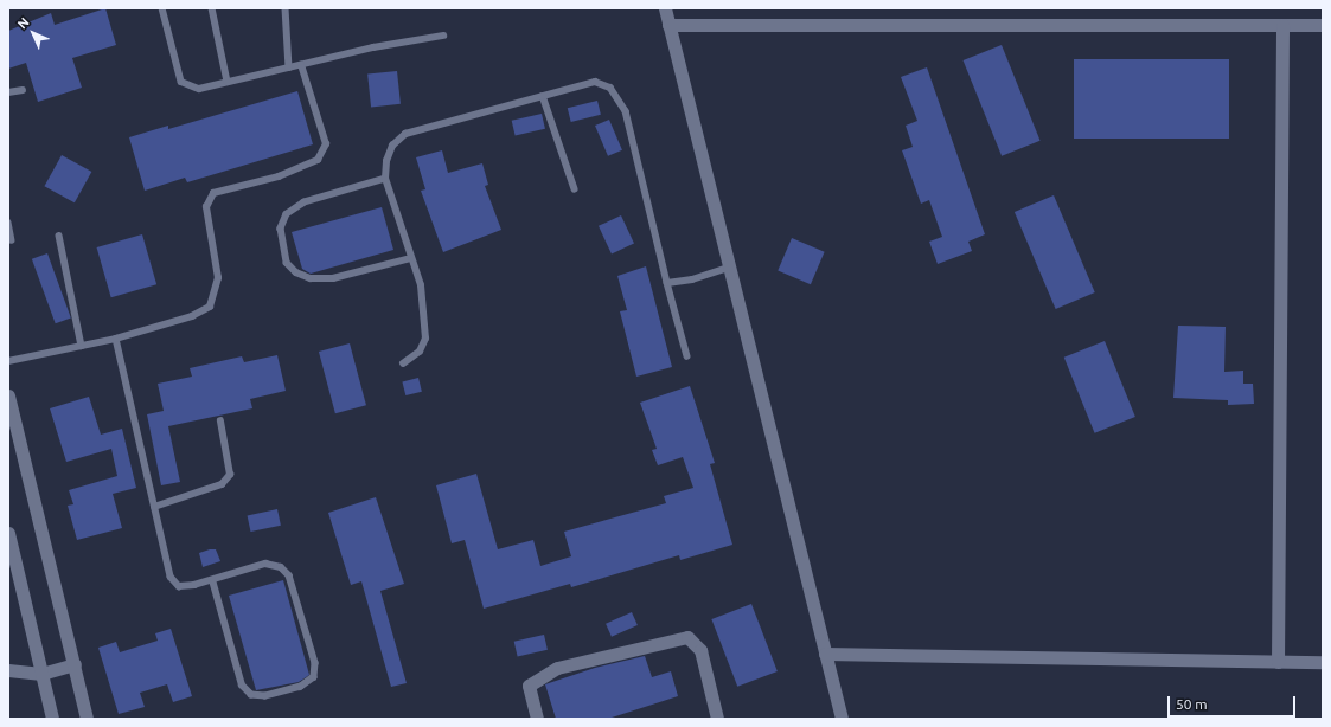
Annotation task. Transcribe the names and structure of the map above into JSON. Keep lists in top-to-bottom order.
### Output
{
  "scale_bar": "50 m",
  "north": "top left"
}
